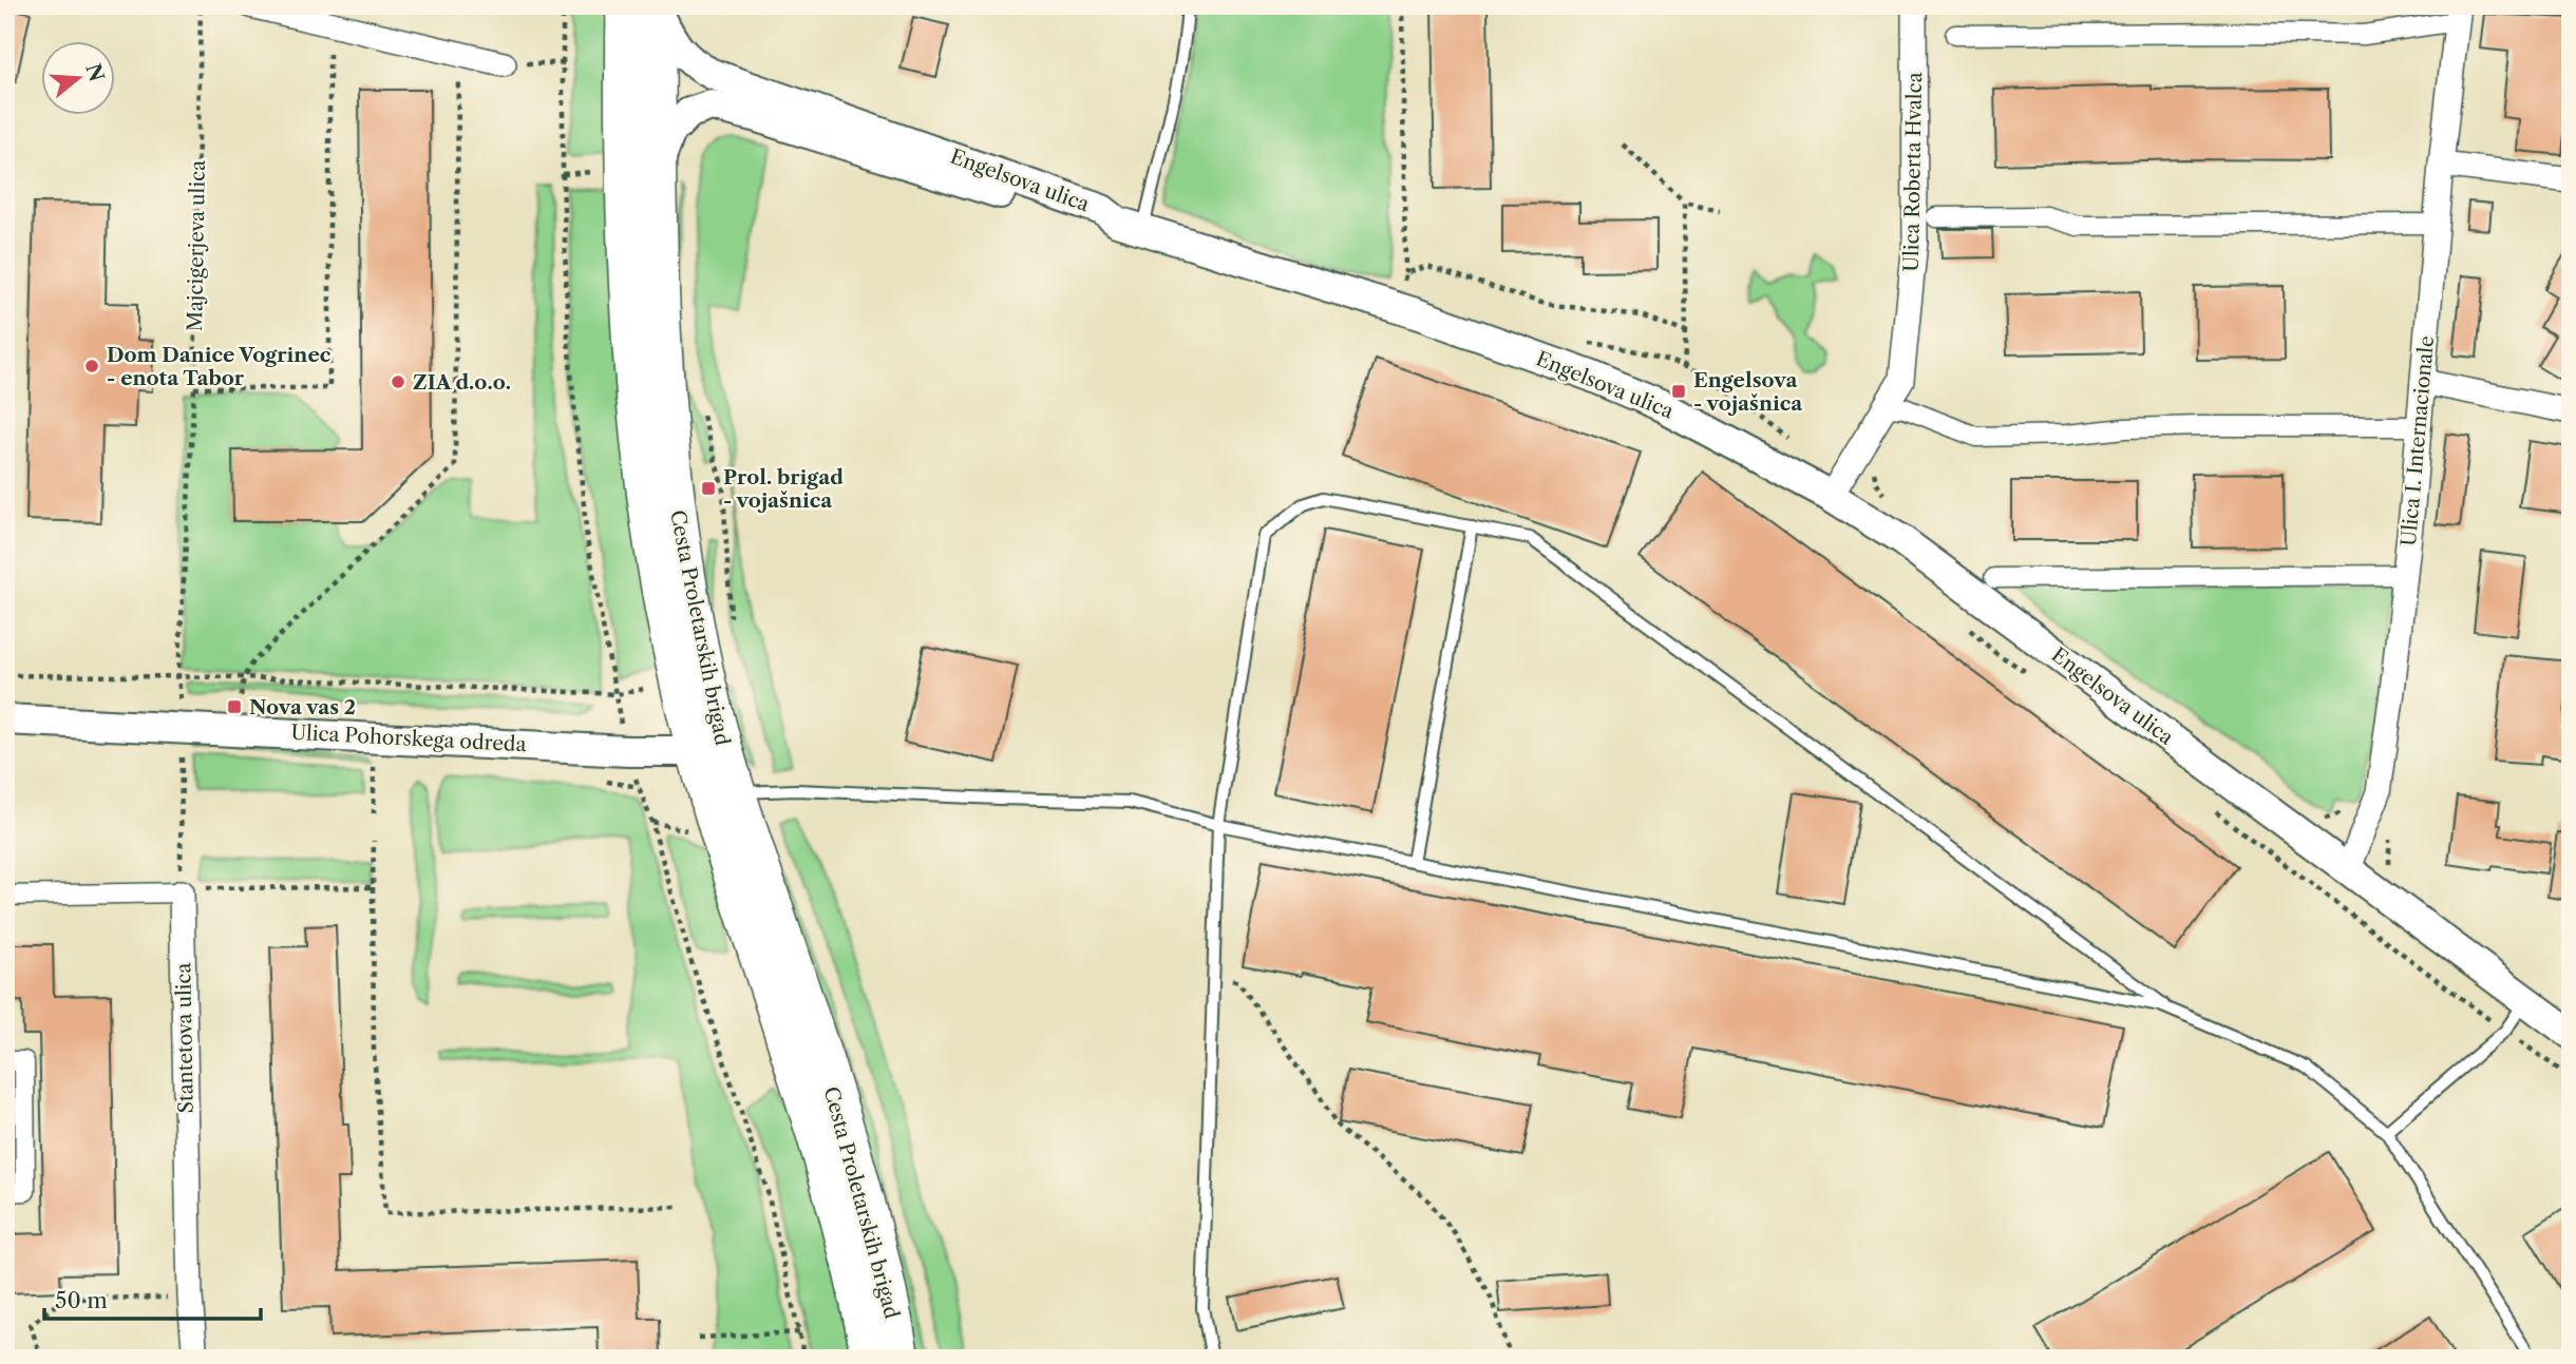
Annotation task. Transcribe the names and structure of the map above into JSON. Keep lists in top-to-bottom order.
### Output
{
  "streets": {
    "main road": ["Cesta Proletarskih brigad"],
    "street": [
      "Ulica Roberta Hvalca",
      "Engelsova ulica",
      "Ulica I. Internacionale",
      "Ulica Pohorskega odreda",
      "Stantetova ulica"
    ],
    "path": ["Majcigerjeva ulica"]
  },
  "crossings": [
    ["Ulica Roberta Hvalca", "Engelsova ulica"],
    ["Engelsova ulica", "Ulica I. Internacionale"],
    ["Engelsova ulica", "Cesta Proletarskih brigad"],
    ["Cesta Proletarskih brigad", "Ulica Pohorskega odreda"]
  ],
  "places": {
    "other": ["Dom Danice Vogrinec - enota Tabor", "ZIA d.o.o."],
    "transit": ["Engelsova - vojašnica", "Prol. brigad - vojašnica", "Nova vas 2"]
  },
  "scale_bar": "50 m",
  "north": "right"
}
